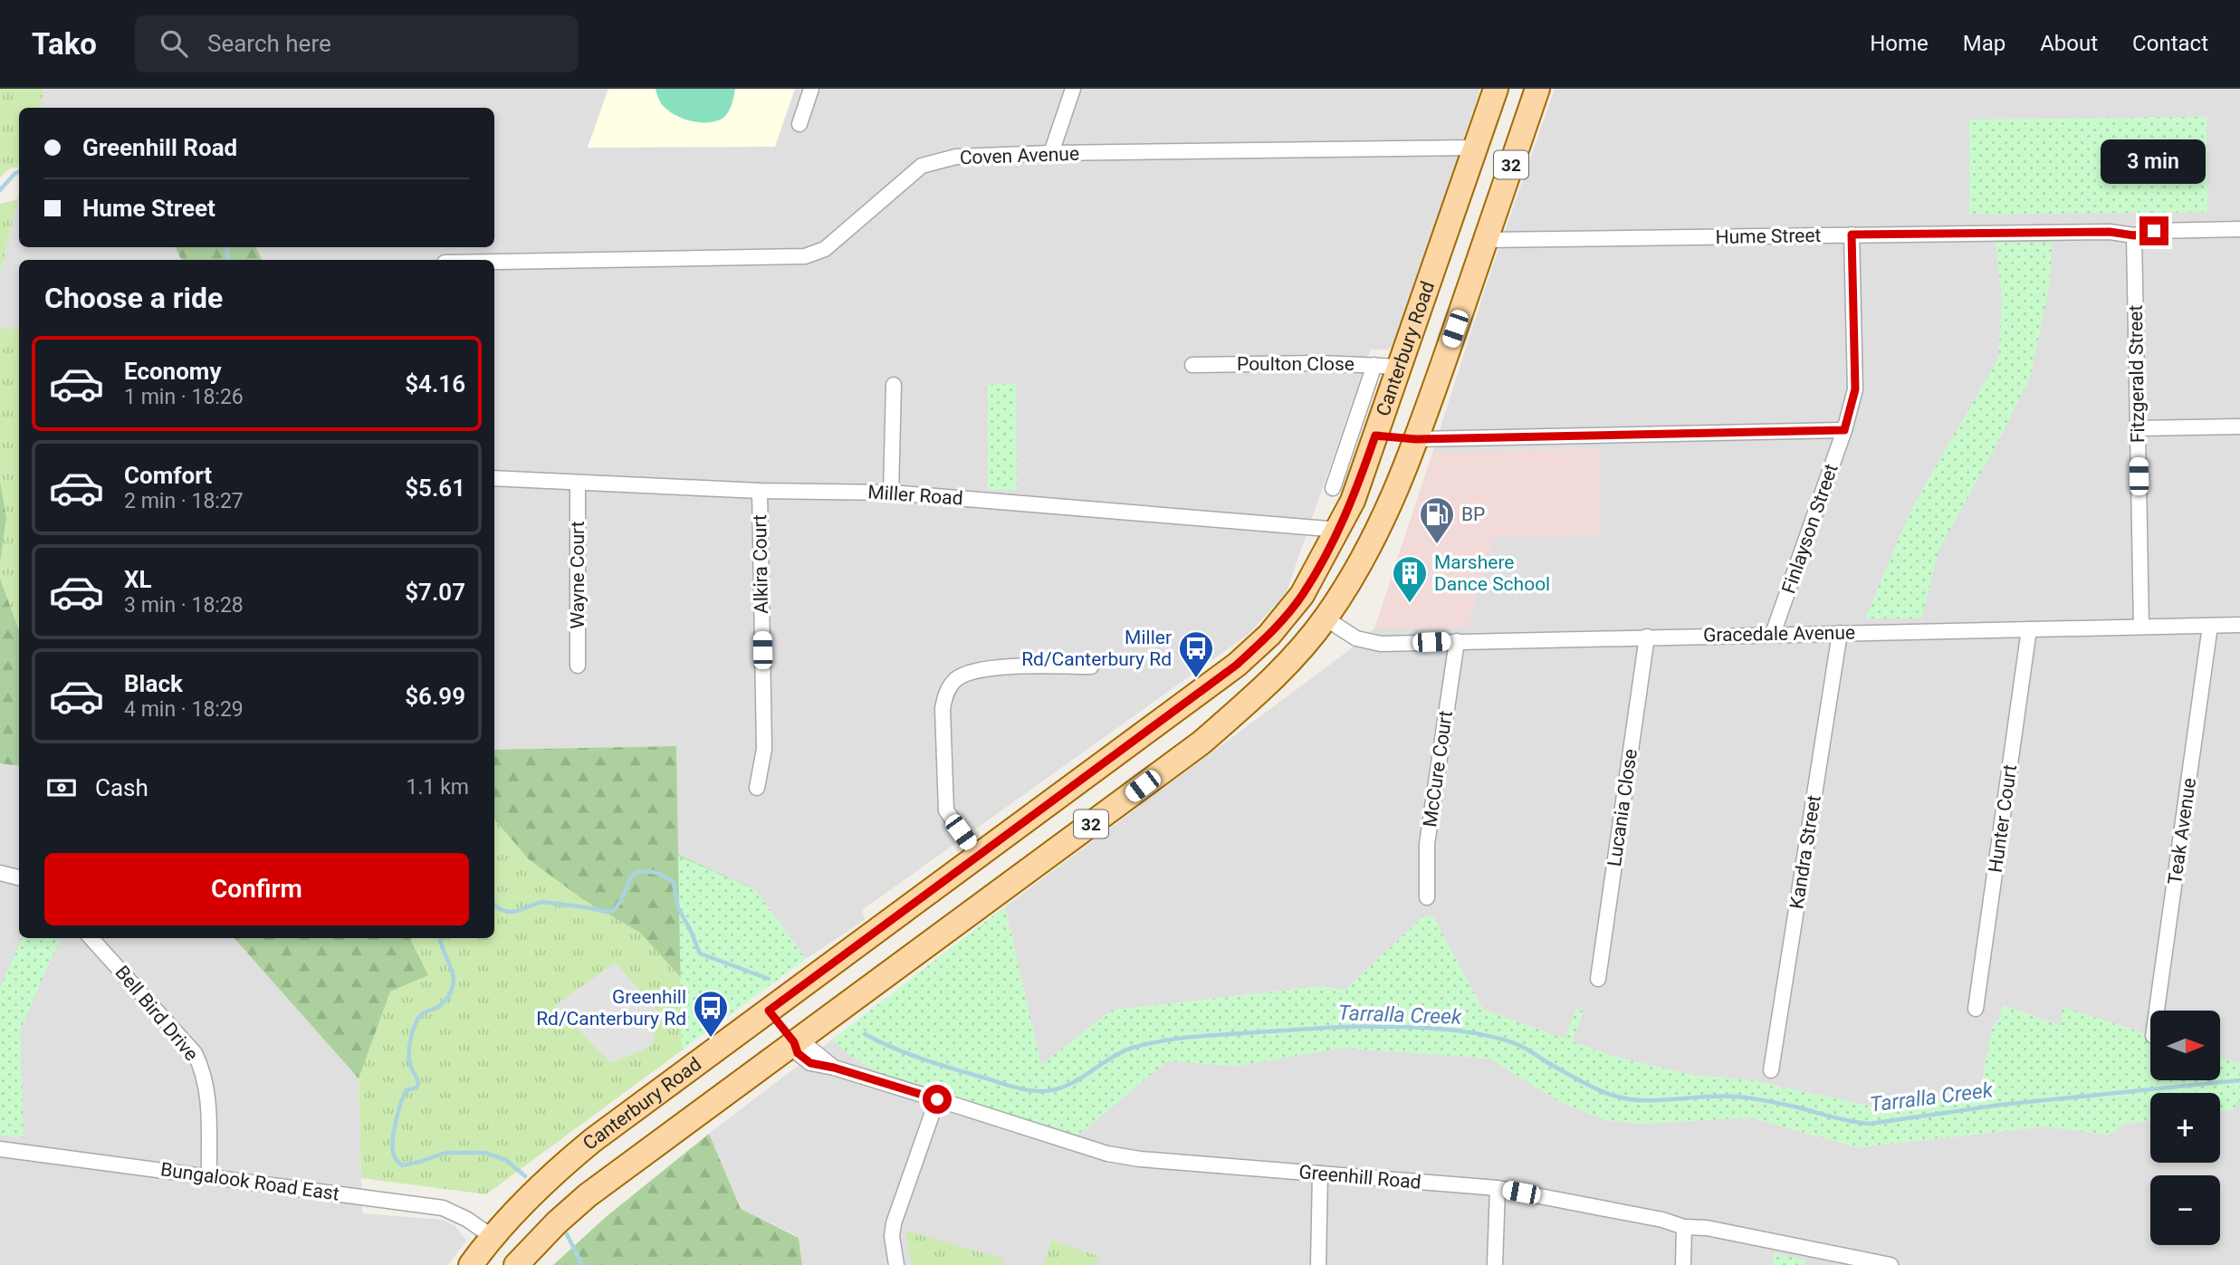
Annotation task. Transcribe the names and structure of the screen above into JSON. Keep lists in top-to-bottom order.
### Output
{
  "streets": {
    "main road": ["32", "Canterbury Road"],
    "street": [
      "Coven Avenue",
      "Hume Street",
      "Poulton Close",
      "Fitzgerald Street",
      "Miller Road",
      "Finlayson Street",
      "Alkira Court",
      "Wayne Court",
      "Gracedale Avenue",
      "McCure Court",
      "Lucania Close",
      "Hunter Court",
      "Teak Avenue",
      "Kandra Street",
      "Bell Bird Drive",
      "Greenhill Road",
      "Bungalook Road East"
    ]
  },
  "crossings": [
    ["Coven Avenue", "Canterbury Road"],
    ["Hume Street", "Canterbury Road"],
    ["Hume Street", "Fitzgerald Street"],
    ["Hume Street", "Finlayson Street"],
    ["Canterbury Road", "Poulton Close"],
    ["Canterbury Road", "Miller Road"],
    ["Canterbury Road", "Gracedale Avenue"],
    ["Canterbury Road", "Greenhill Road"],
    ["Canterbury Road", "Bungalook Road East"],
    ["Fitzgerald Street", "Gracedale Avenue"],
    ["Miller Road", "Alkira Court"],
    ["Miller Road", "Wayne Court"],
    ["Finlayson Street", "Gracedale Avenue"],
    ["Gracedale Avenue", "McCure Court"],
    ["Gracedale Avenue", "Lucania Close"],
    ["Gracedale Avenue", "Hunter Court"],
    ["Gracedale Avenue", "Teak Avenue"],
    ["Gracedale Avenue", "Kandra Street"],
    ["Bell Bird Drive", "Bungalook Road East"]
  ],
  "water": ["Tarralla Creek"],
  "places": {
    "fuel station": ["BP"],
    "building": ["Marshere Dance School"],
    "bus stop": ["Miller Rd/Canterbury Rd", "Greenhill Rd/Canterbury Rd"]
  },
  "north": "right",
  "page": {
    "header": "Tako",
    "search": "Search here",
    "nav": [
      "Home",
      "Map",
      "About",
      "Contact"
    ],
    "banner": ["Greenhill Road", "Hume Street"],
    "bubble": "3 min",
    "heading": "Choose a ride",
    "list": [
      {
        "name": "Economy",
        "note": "1 min · 18:26",
        "value": "$4.16"
      },
      {
        "name": "Comfort",
        "note": "2 min · 18:27",
        "value": "$5.61"
      },
      {
        "name": "XL",
        "note": "3 min · 18:28",
        "value": "$7.07"
      },
      {
        "name": "Black",
        "note": "4 min · 18:29",
        "value": "$6.99"
      }
    ],
    "pay": ["Cash", "1.1 km"],
    "buttons": "Confirm",
    "map_buttons": ["+", "−"]
  }
}
